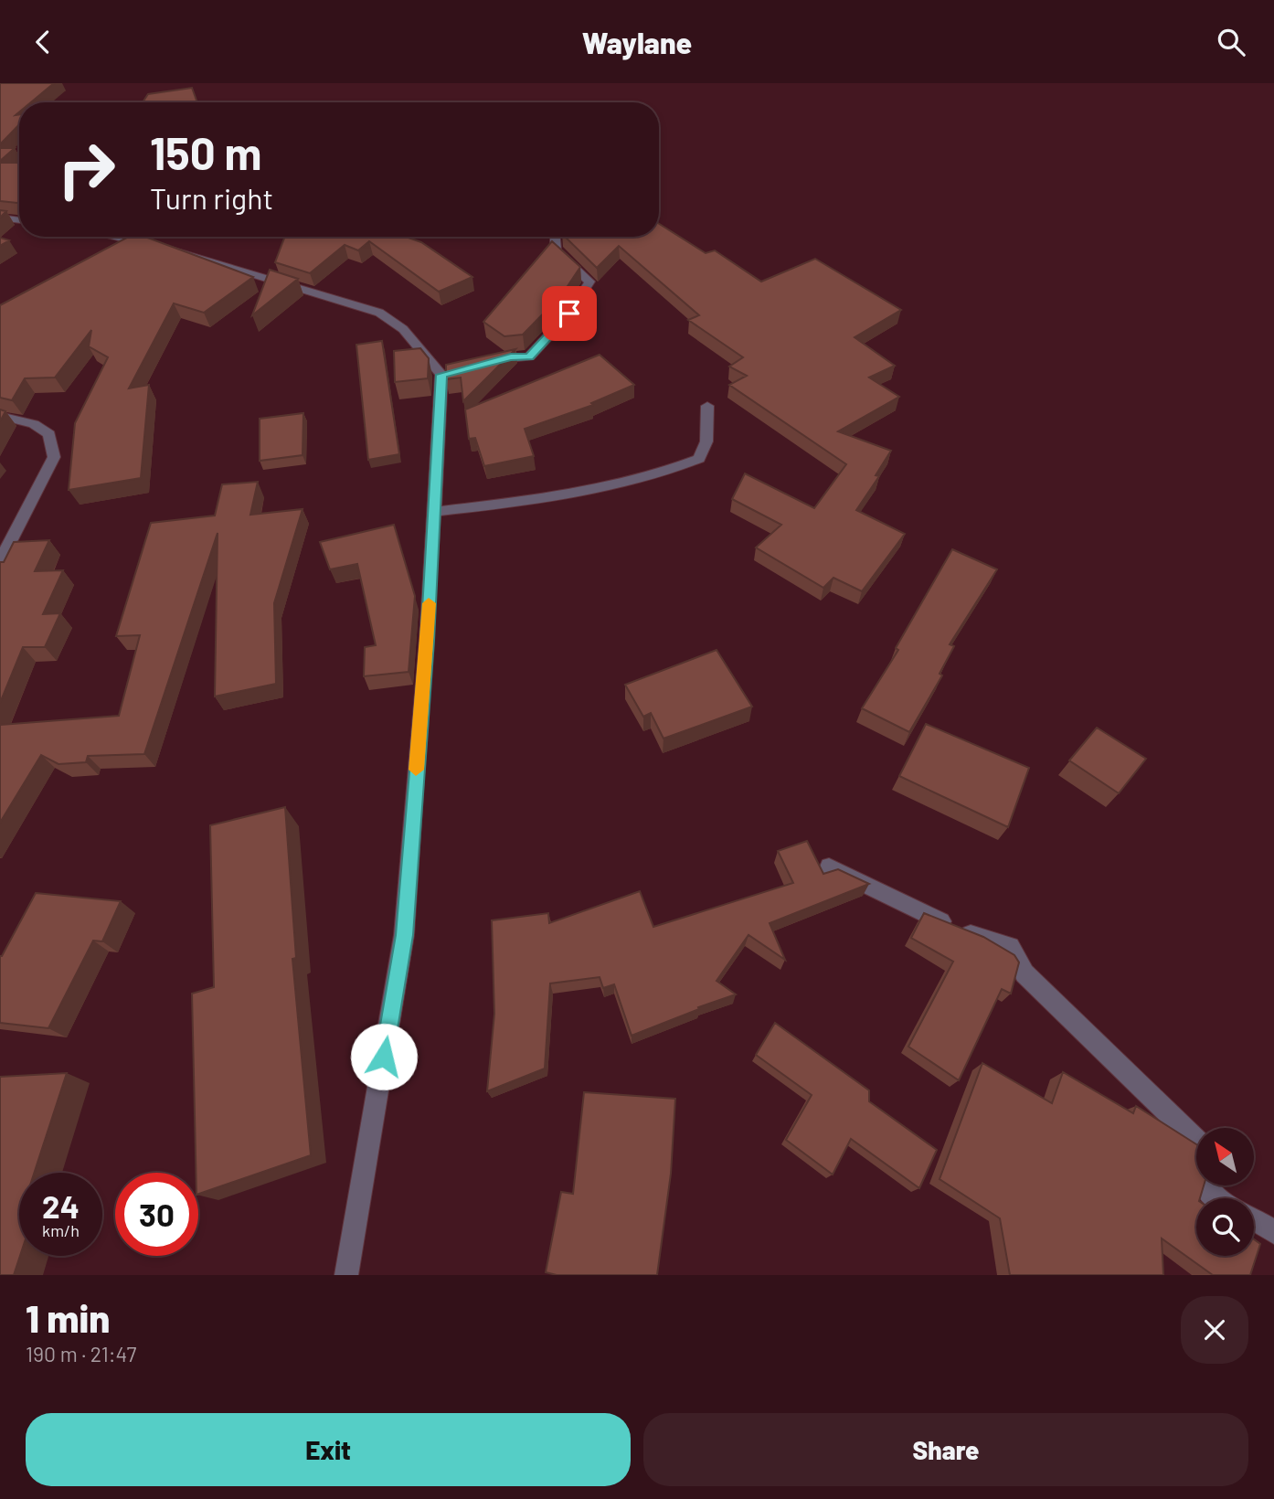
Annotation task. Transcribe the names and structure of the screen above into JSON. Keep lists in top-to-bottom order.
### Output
{
  "north": "top left",
  "page": {
    "header": "Waylane",
    "turn": ["150 m", "Turn right"],
    "speed": "24 km/h",
    "limit": "30",
    "heading": ["1 min", "190 m · 21:47"],
    "buttons": ["Exit", "Share"]
  }
}
